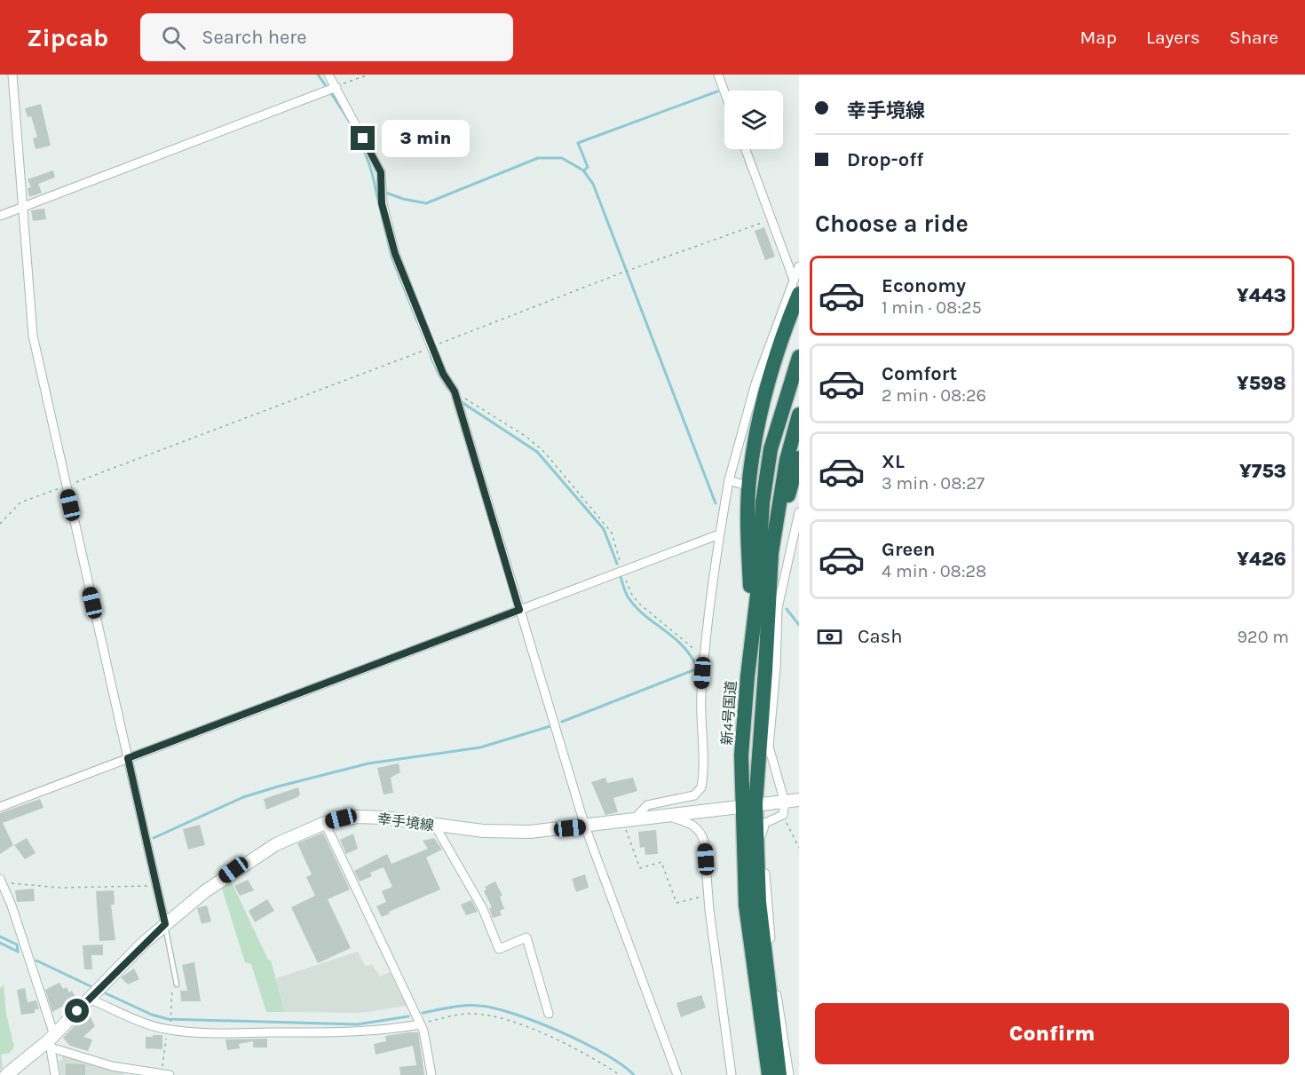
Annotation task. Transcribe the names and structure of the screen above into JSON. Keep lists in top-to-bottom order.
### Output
{
  "streets": {
    "highway": ["新4号国道"],
    "main road": ["幸手境線"]
  },
  "crossings": [
    ["新4号国道", "幸手境線"]
  ],
  "page": {
    "header": "Zipcab",
    "search": "Search here",
    "nav": ["Map", "Layers", "Share"],
    "banner": ["幸手境線", "Drop-off"],
    "bubble": "3 min",
    "heading": "Choose a ride",
    "list": [
      {
        "name": "Economy",
        "note": "1 min · 08:25",
        "value": "¥443"
      },
      {
        "name": "Comfort",
        "note": "2 min · 08:26",
        "value": "¥598"
      },
      {
        "name": "XL",
        "note": "3 min · 08:27",
        "value": "¥753"
      },
      {
        "name": "Green",
        "note": "4 min · 08:28",
        "value": "¥426"
      }
    ],
    "pay": ["Cash", "920 m"],
    "buttons": "Confirm"
  }
}
